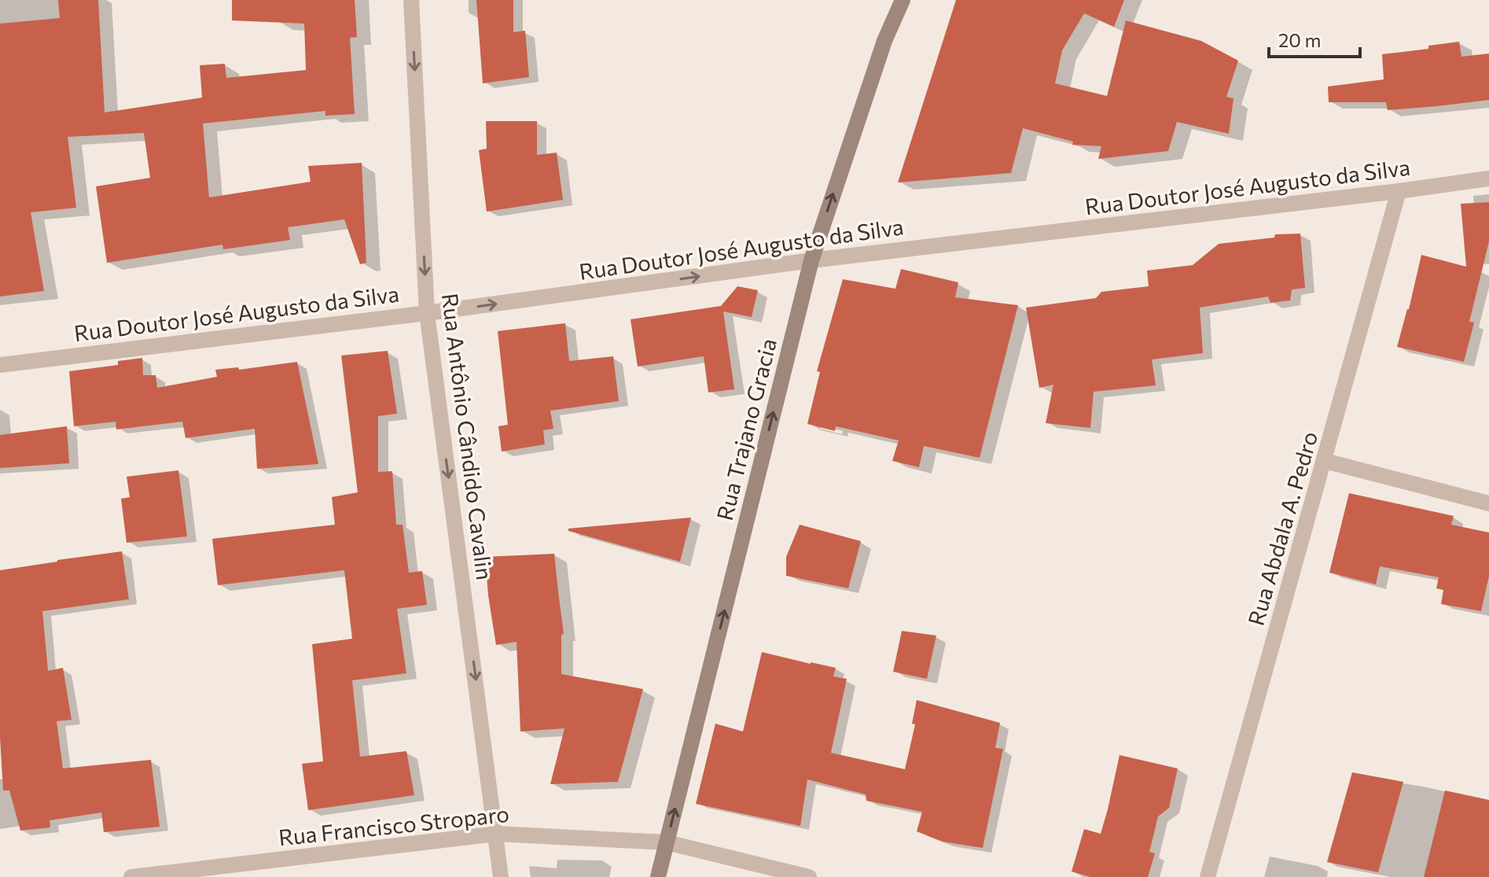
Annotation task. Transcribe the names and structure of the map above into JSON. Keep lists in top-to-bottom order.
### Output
{
  "streets": {
    "main road": ["Rua Trajano Gracia"],
    "street": [
      "Rua Doutor José Augusto da Silva",
      "Rua Antônio Cândido Cavalin",
      "Rua Abdala A. Pedro",
      "Rua Francisco Stroparo"
    ]
  },
  "crossings": [
    ["Rua Doutor José Augusto da Silva", "Rua Trajano Gracia"],
    ["Rua Doutor José Augusto da Silva", "Rua Antônio Cândido Cavalin"],
    ["Rua Doutor José Augusto da Silva", "Rua Abdala A. Pedro"],
    ["Rua Trajano Gracia", "Rua Francisco Stroparo"],
    ["Rua Antônio Cândido Cavalin", "Rua Francisco Stroparo"]
  ],
  "one_way": ["Rua Trajano Gracia", "Rua Antônio Cândido Cavalin"],
  "scale_bar": "20 m"
}
